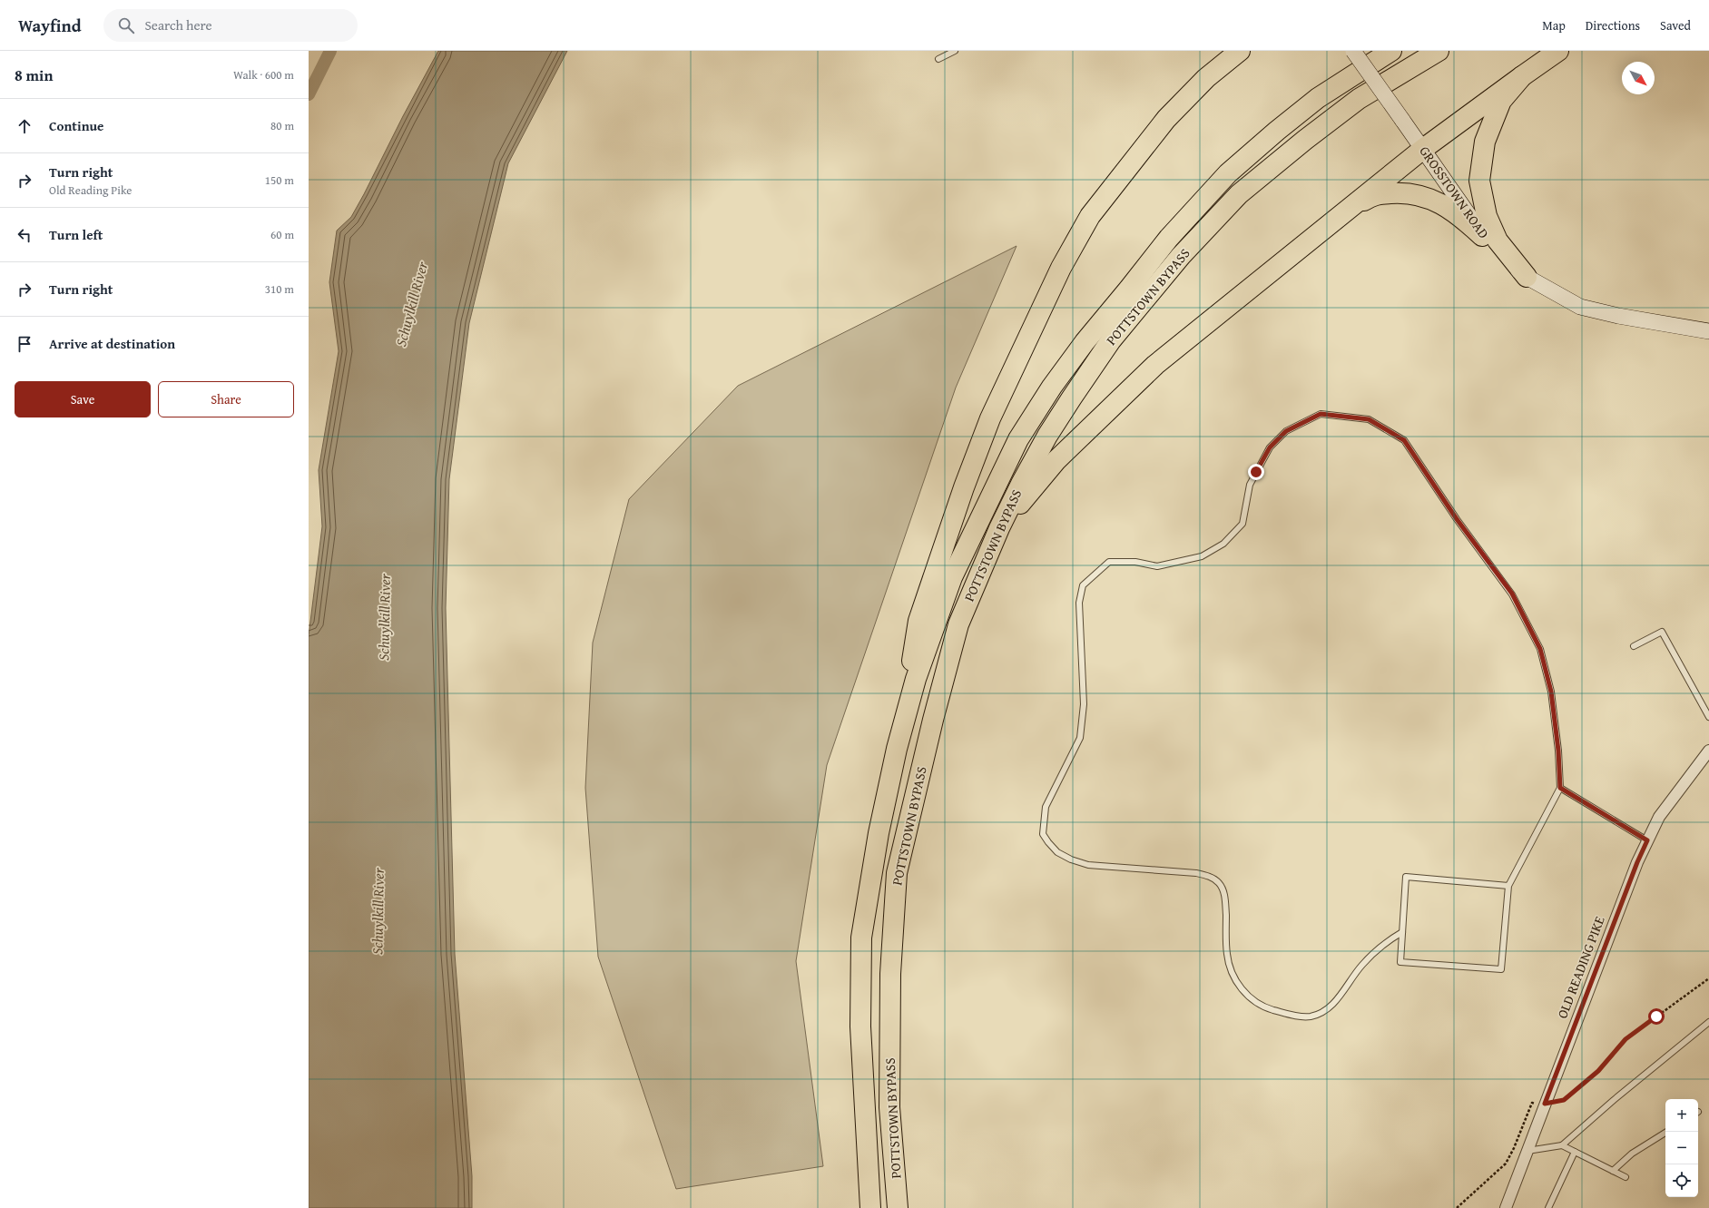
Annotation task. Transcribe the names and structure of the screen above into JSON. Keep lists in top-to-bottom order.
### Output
{
  "streets": {
    "highway": ["POTTSTOWN BYPASS"],
    "street": ["GROSSTOWN ROAD", "OLD READING PIKE"]
  },
  "water": ["Schuylkill River"],
  "north": "bottom right",
  "page": {
    "header": "Wayfind",
    "search": "Search here",
    "nav": ["Map", "Directions", "Saved"],
    "heading": ["8 min", "Walk · 600 m"],
    "list": [
      ["Continue", "80 m"],
      ["Turn right", "Old Reading Pike", "150 m"],
      ["Turn left", "60 m"],
      ["Turn right", "310 m"],
      "Arrive at destination"
    ],
    "buttons": ["Save", "Share"],
    "map_buttons": ["+", "−"]
  }
}
